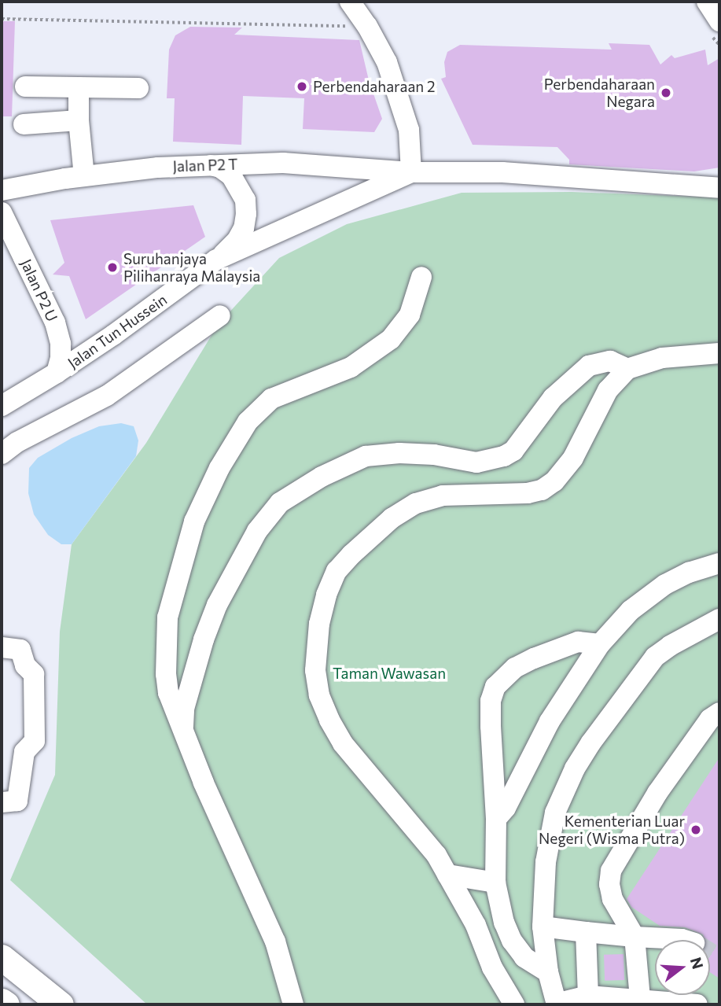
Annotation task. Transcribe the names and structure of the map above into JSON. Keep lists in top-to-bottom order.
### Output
{
  "streets": {
    "street": ["Jalan P2 T", "Jalan P2 U", "Jalan Tun Hussein"]
  },
  "crossings": [
    ["Jalan P2 T", "Jalan Tun Hussein"],
    ["Jalan P2 U", "Jalan Tun Hussein"]
  ],
  "parks": ["Taman Wawasan"],
  "places": [
    "Perbendaharaan 2",
    "Perbendaharaan Negara",
    "Suruhanjaya Pilihanraya Malaysia",
    "Kementerian Luar Negeri (Wisma Putra)"
  ],
  "north": "right"
}
